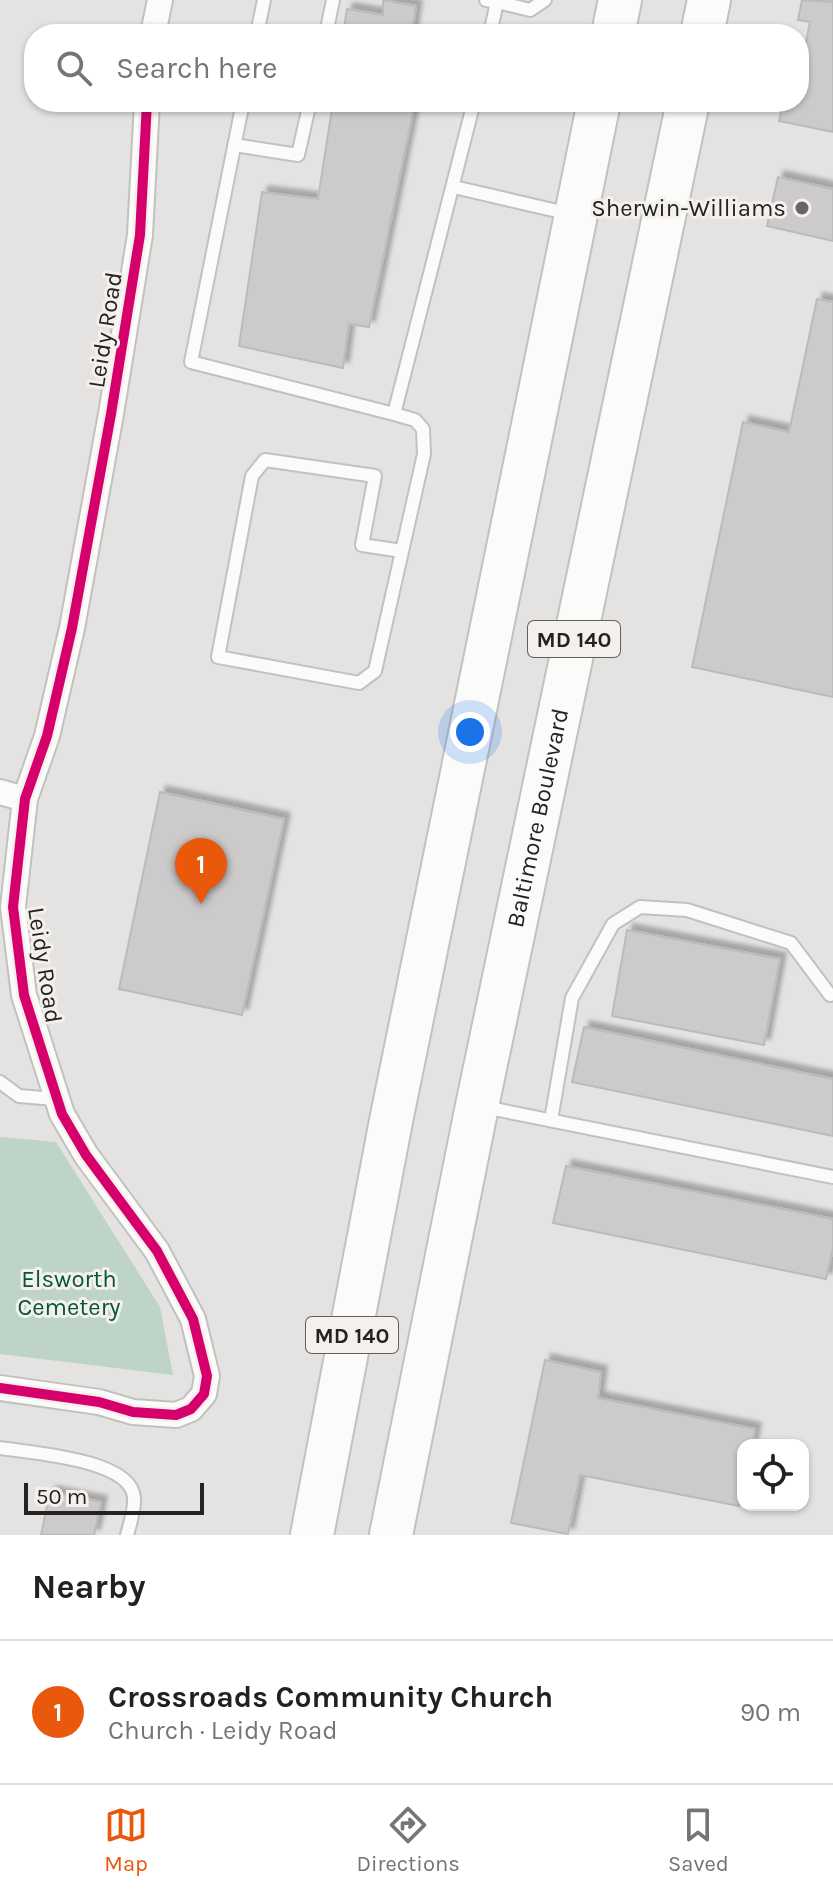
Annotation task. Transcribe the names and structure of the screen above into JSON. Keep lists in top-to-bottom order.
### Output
{
  "streets": {
    "highway": ["MD 140", "Baltimore Boulevard"],
    "street": ["Leidy Road"]
  },
  "parks": ["Elsworth Cemetery"],
  "places": ["Sherwin-Williams"],
  "scale_bar": "50 m",
  "page": {
    "search": "Search here",
    "pins": "1",
    "scale": "50 m",
    "heading": "Nearby",
    "list": [
      {
        "mark": "1",
        "name": "Crossroads Community Church",
        "note": "Church · Leidy Road",
        "value": "90 m"
      }
    ],
    "nav": ["Map", "Directions", "Saved"]
  }
}
